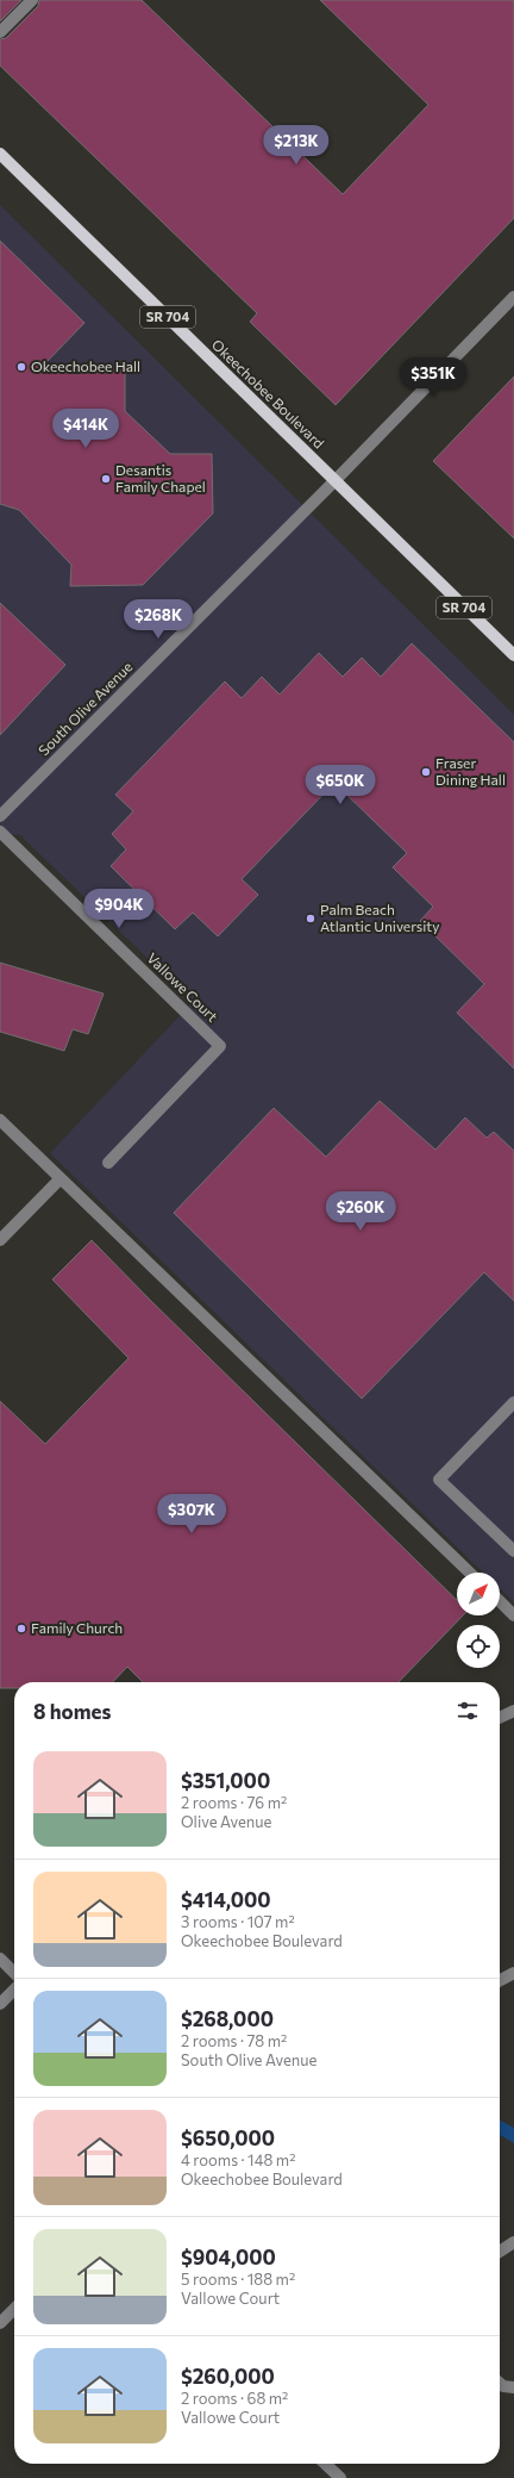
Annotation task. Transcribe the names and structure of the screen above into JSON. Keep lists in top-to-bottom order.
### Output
{
  "streets": {
    "main road": ["SR 704", "Okeechobee Boulevard"],
    "street": ["South Olive Avenue", "Vallowe Court"]
  },
  "crossings": [
    ["Okeechobee Boulevard", "South Olive Avenue"]
  ],
  "places": [
    "Okeechobee Hall",
    "Desantis Family Chapel",
    "Fraser Dining Hall",
    "Palm Beach Atlantic University",
    "Family Church"
  ],
  "north": "top right",
  "page": {
    "price": [
      "$213K",
      "$351K",
      "$414K",
      "$268K",
      "$650K",
      "$904K",
      "$260K",
      "$307K"
    ],
    "heading": "8 homes",
    "list": [
      {
        "name": "$351,000",
        "note": "2 rooms · 76 m² · Olive Avenue"
      },
      {
        "name": "$414,000",
        "note": "3 rooms · 107 m² · Okeechobee Boulevard"
      },
      {
        "name": "$268,000",
        "note": "2 rooms · 78 m² · South Olive Avenue"
      },
      {
        "name": "$650,000",
        "note": "4 rooms · 148 m² · Okeechobee Boulevard"
      },
      {
        "name": "$904,000",
        "note": "5 rooms · 188 m² · Vallowe Court"
      },
      {
        "name": "$260,000",
        "note": "2 rooms · 68 m² · Vallowe Court"
      }
    ]
  }
}
